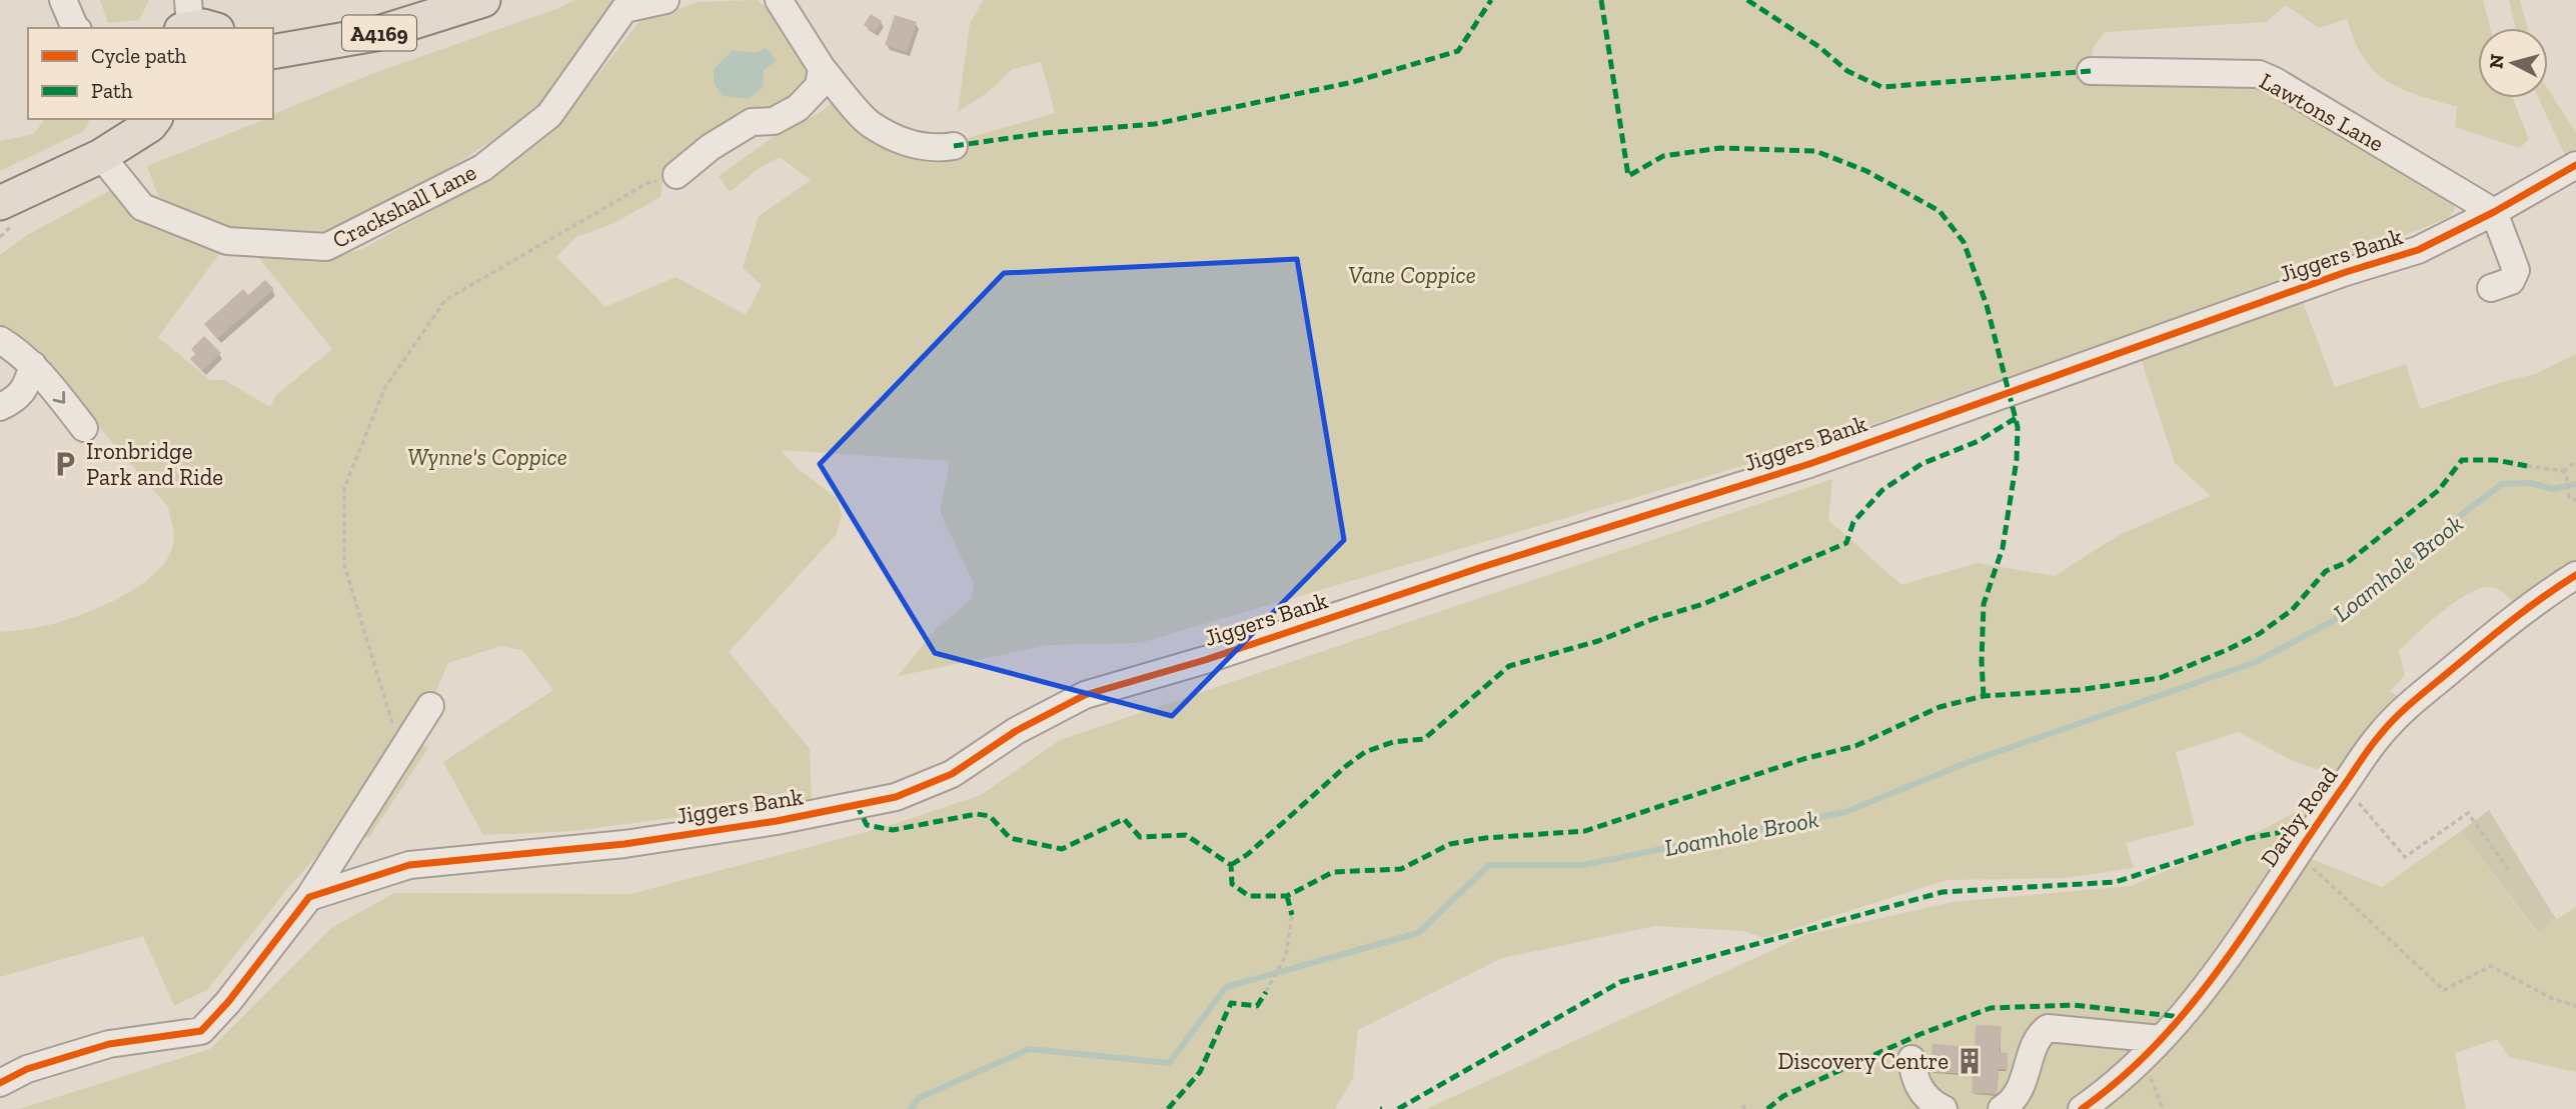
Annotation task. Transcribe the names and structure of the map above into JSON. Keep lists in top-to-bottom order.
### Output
{
  "streets": {
    "main road": ["A4169"],
    "street": [
      "Lawtons Lane",
      "Crackshall Lane",
      "Jiggers Bank",
      "Darby Road"
    ]
  },
  "crossings": [
    ["Lawtons Lane", "Jiggers Bank"]
  ],
  "water": ["Loamhole Brook"],
  "parks": ["Vane Coppice", "Wynne's Coppice"],
  "places": {
    "parking": ["Ironbridge Park and Ride"],
    "building": ["Discovery Centre"]
  },
  "legend": ["Cycle path", "Path"],
  "north": "left"
}
